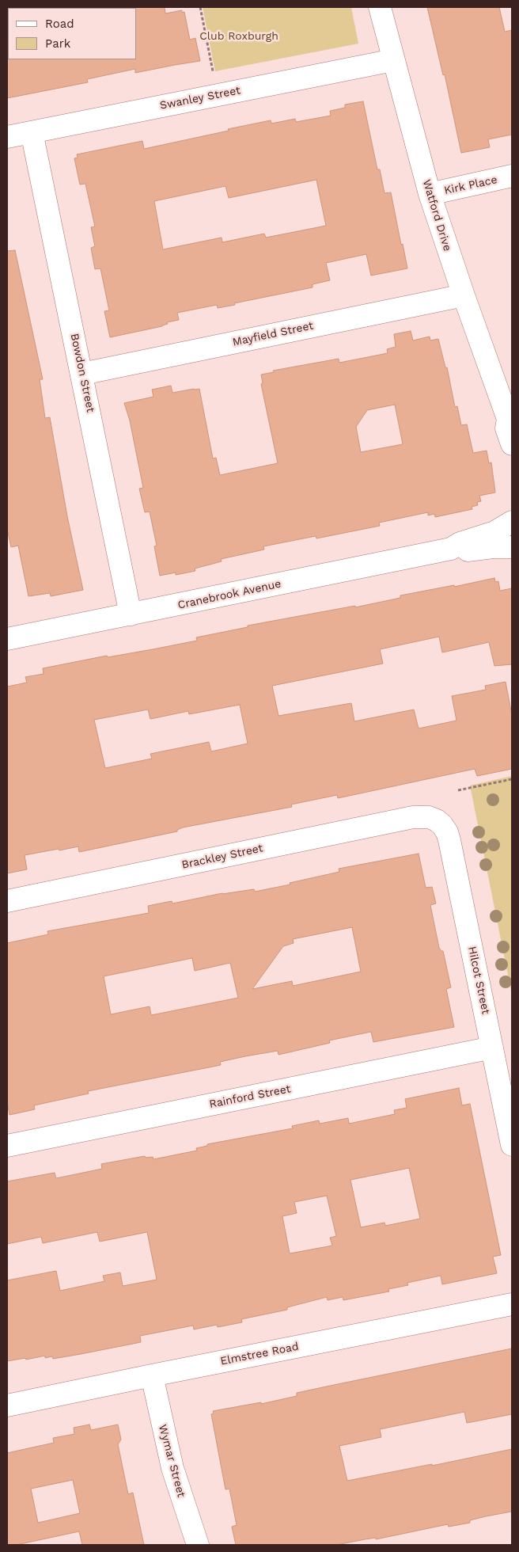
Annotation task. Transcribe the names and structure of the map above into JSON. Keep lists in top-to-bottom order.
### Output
{
  "streets": {
    "street": [
      "Swanley Street",
      "Kirk Place",
      "Watford Drive",
      "Mayfield Street",
      "Bowdon Street",
      "Cranebrook Avenue",
      "Brackley Street",
      "Hilcot Street",
      "Rainford Street",
      "Elmstree Road",
      "Wymar Street"
    ]
  },
  "crossings": [
    ["Swanley Street", "Watford Drive"],
    ["Swanley Street", "Bowdon Street"],
    ["Kirk Place", "Watford Drive"],
    ["Watford Drive", "Mayfield Street"],
    ["Mayfield Street", "Bowdon Street"],
    ["Bowdon Street", "Cranebrook Avenue"],
    ["Brackley Street", "Hilcot Street"],
    ["Hilcot Street", "Rainford Street"],
    ["Elmstree Road", "Wymar Street"]
  ],
  "parks": ["Club Roxburgh"],
  "legend": ["Road", "Park"]
}
